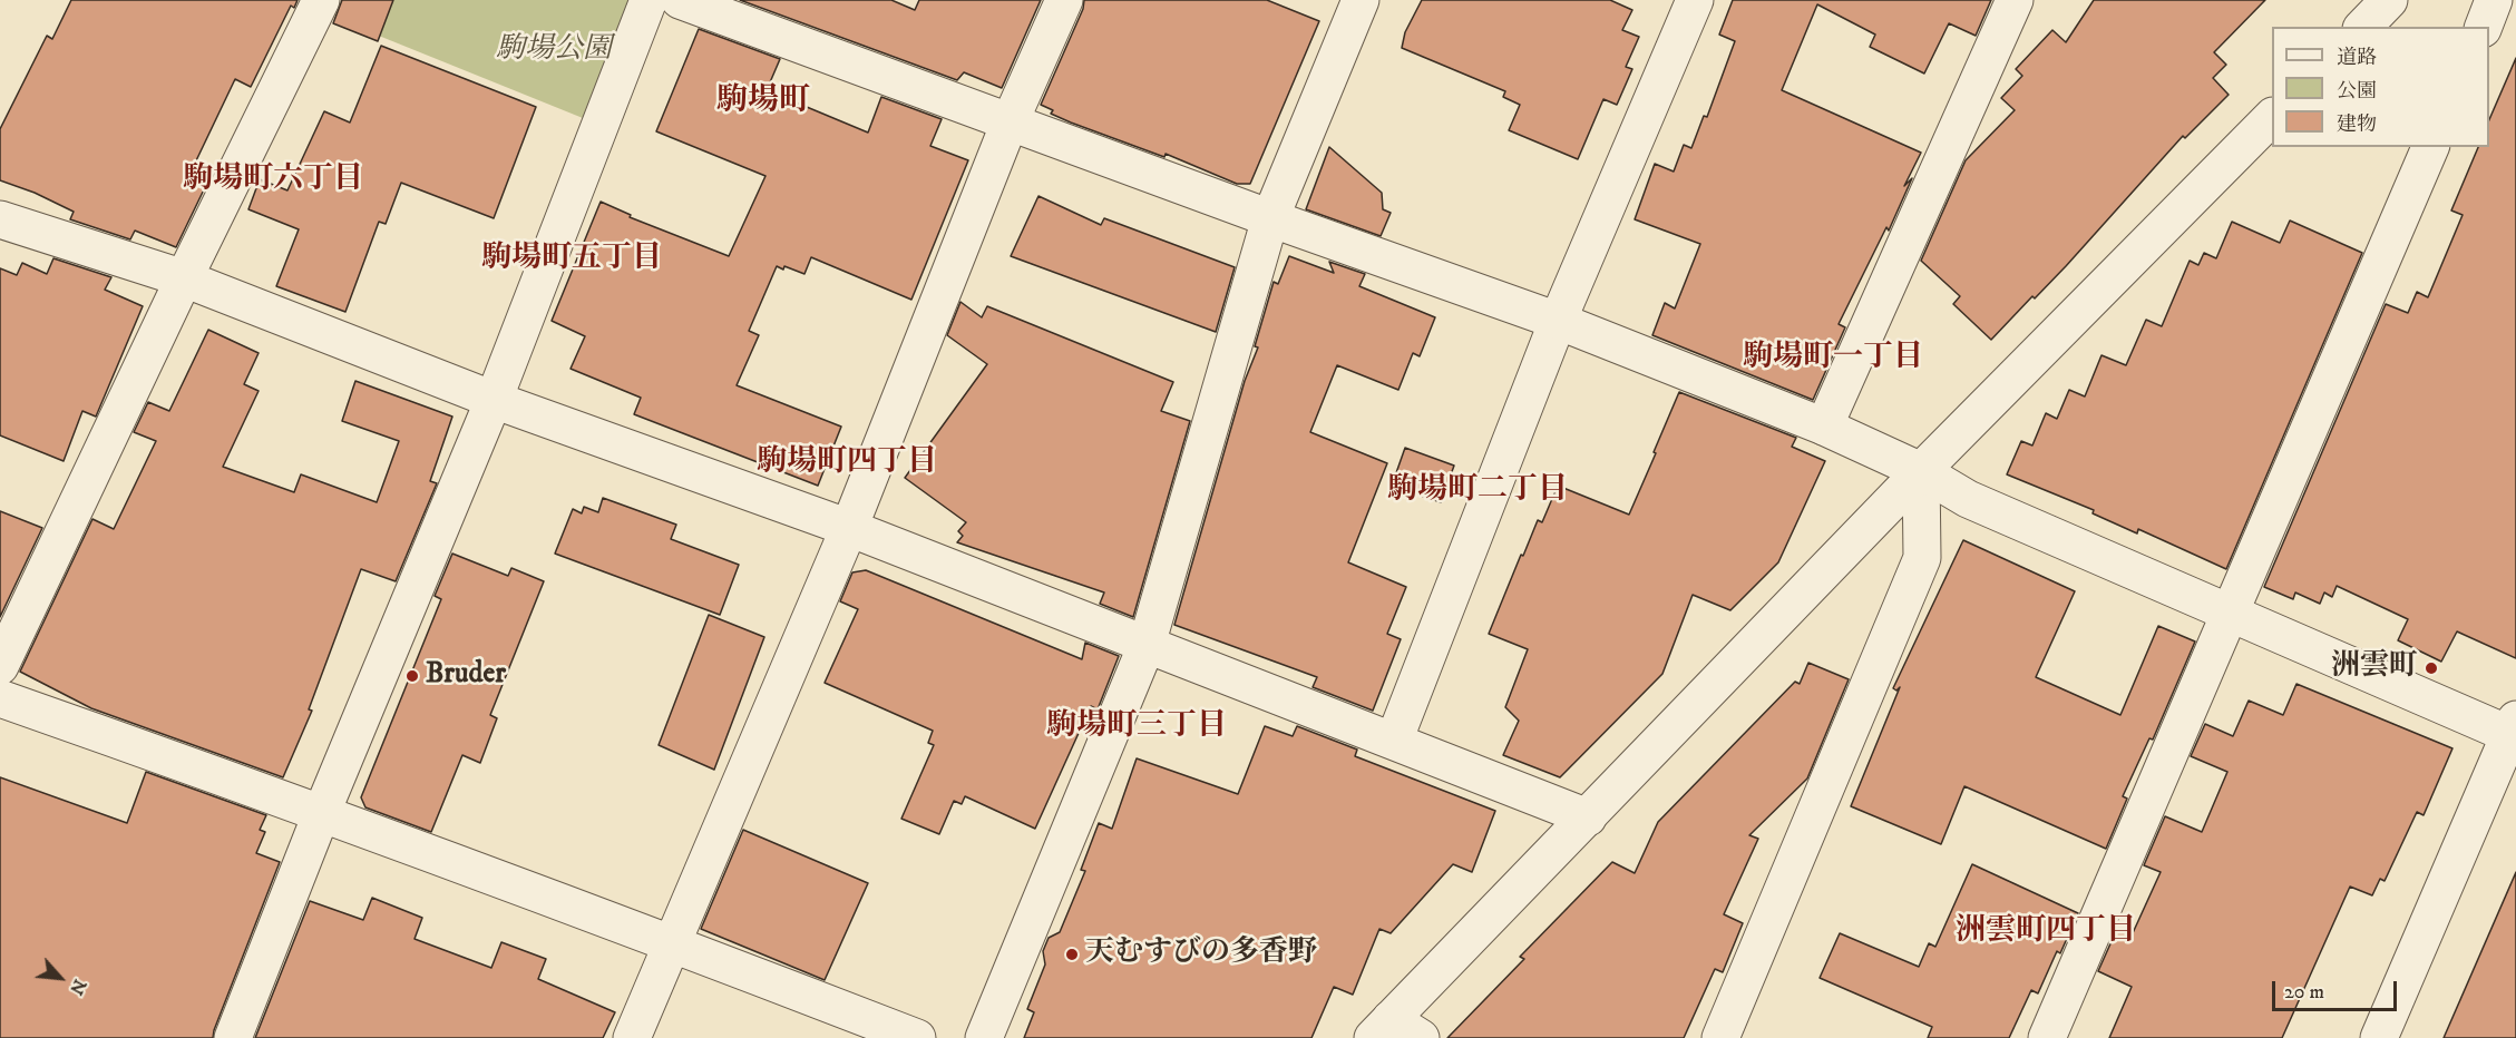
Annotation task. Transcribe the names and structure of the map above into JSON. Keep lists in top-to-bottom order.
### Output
{
  "districts": [
    "駒場町",
    "駒場町六丁目",
    "駒場町五丁目",
    "駒場町一丁目",
    "駒場町四丁目",
    "駒場町二丁目",
    "駒場町三丁目",
    "洲雲町四丁目"
  ],
  "parks": ["駒場公園"],
  "places": ["洲雲町", "Bruder", "天むすびの多香野"],
  "legend": ["道路", "公園", "建物"],
  "scale_bar": "20 m",
  "north": "bottom right"
}
